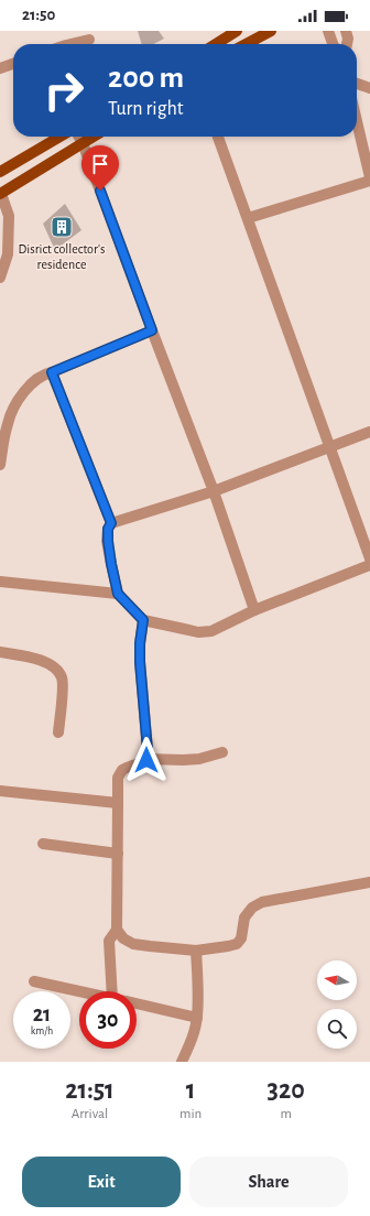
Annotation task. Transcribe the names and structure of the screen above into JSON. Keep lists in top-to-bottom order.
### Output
{
  "places": {
    "building": ["Disrict collector's residence"]
  },
  "north": "left",
  "page": {
    "status": "21:50",
    "turn": ["200 m", "Turn right"],
    "speed": "21 km/h",
    "limit": "30",
    "eta": [
      "21:51",
      "Arrival",
      "1",
      "min",
      "320",
      "m"
    ],
    "buttons": ["Exit", "Share"]
  }
}
